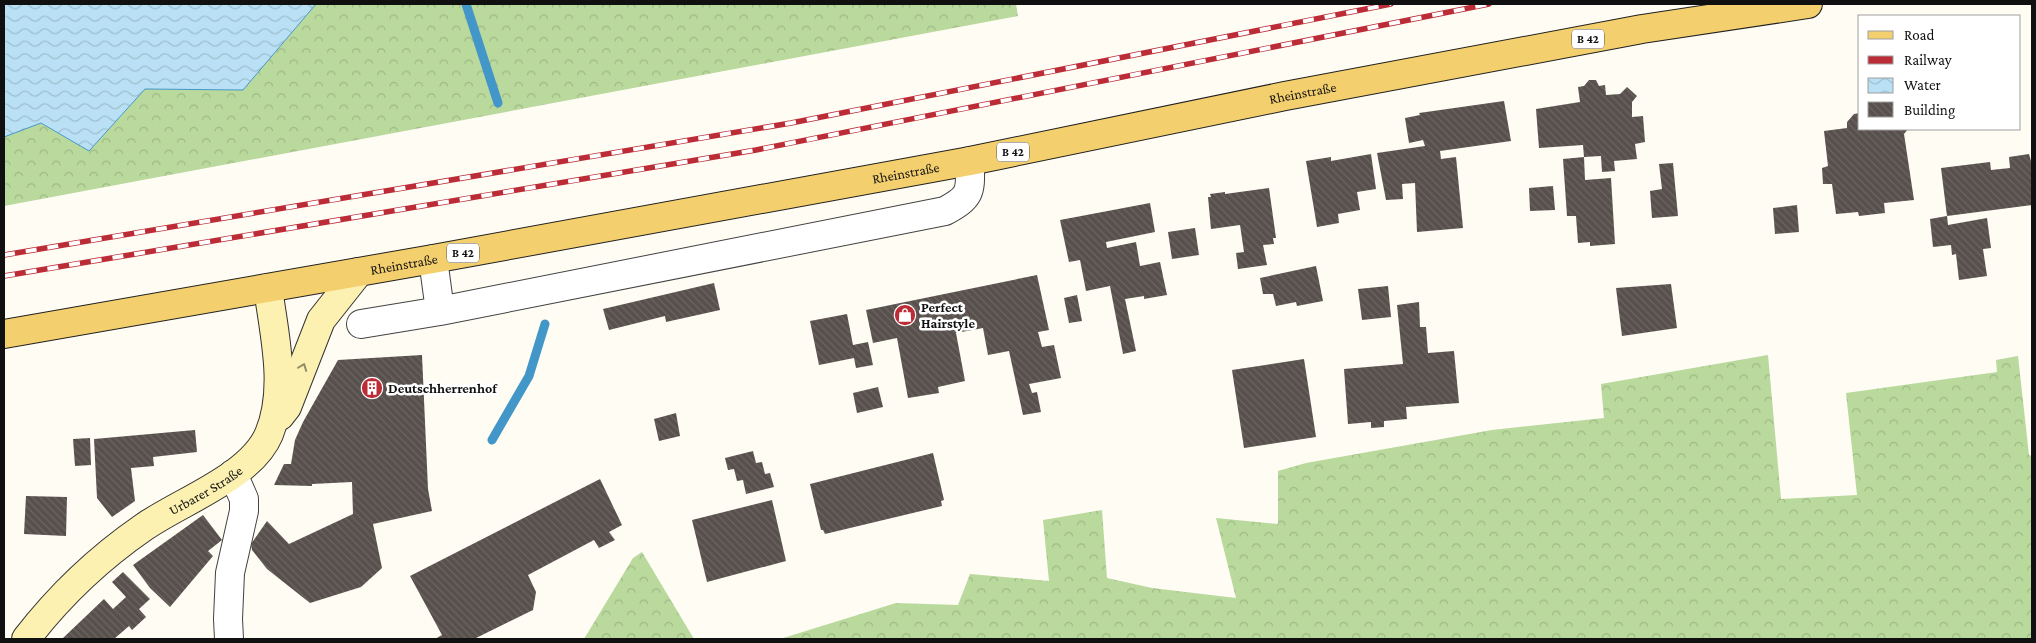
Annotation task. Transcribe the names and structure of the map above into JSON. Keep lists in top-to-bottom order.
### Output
{
  "streets": {
    "main road": ["B 42", "Rheinstraße"],
    "street": ["Urbarer Straße"]
  },
  "crossings": [
    ["Rheinstraße", "Urbarer Straße"]
  ],
  "places": {
    "shop": ["Perfect Hairstyle"],
    "building": ["Deutschherrenhof"]
  },
  "legend": [
    "Road",
    "Railway",
    "Water",
    "Building"
  ]
}
